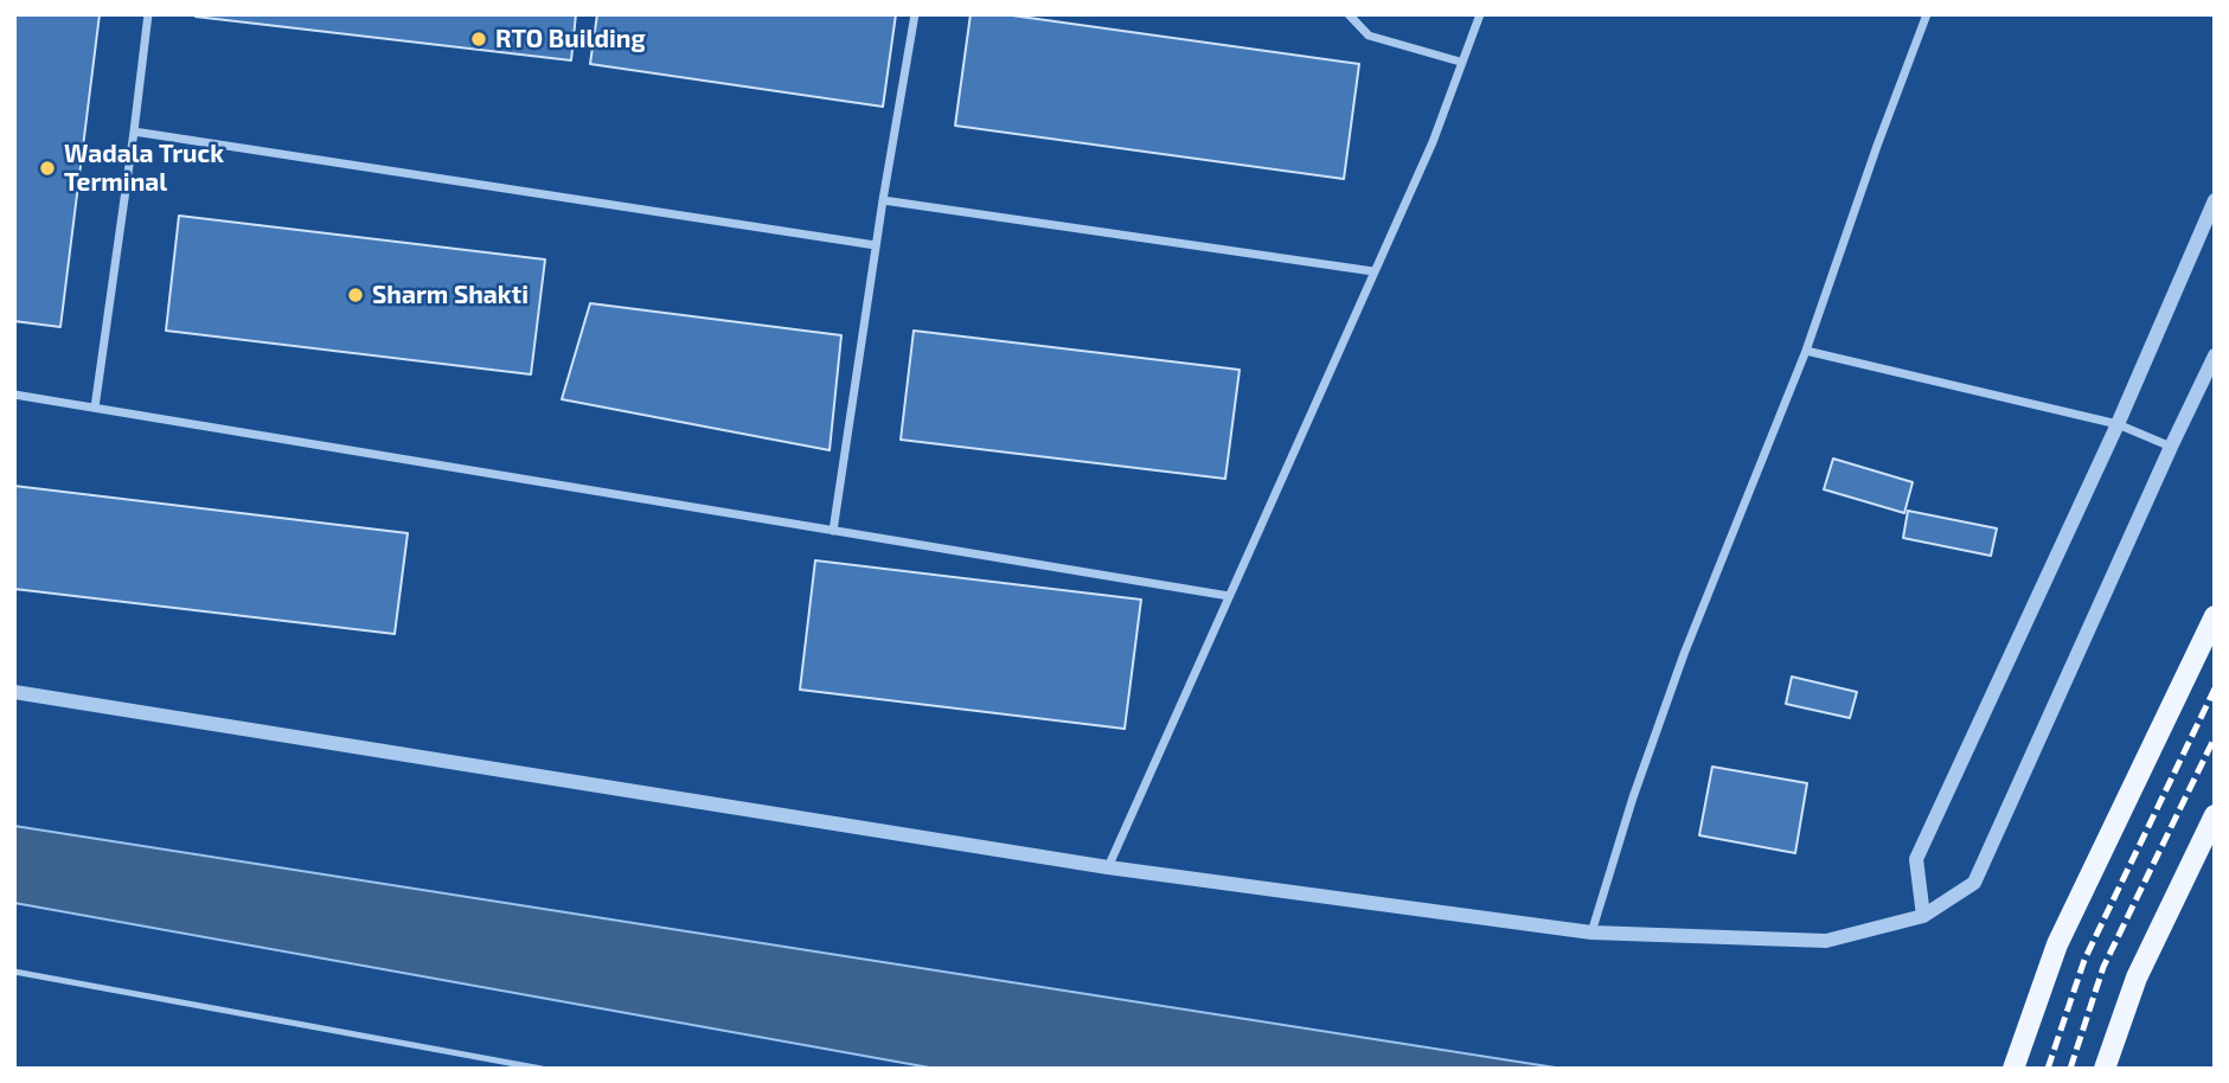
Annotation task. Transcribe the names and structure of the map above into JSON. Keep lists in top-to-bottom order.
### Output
{
  "places": ["RTO Building", "Wadala Truck Terminal", "Sharm Shakti"]
}
